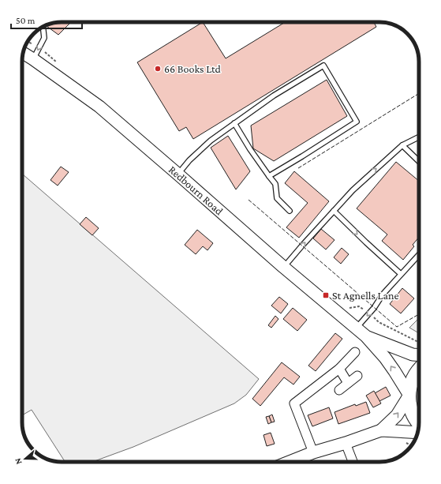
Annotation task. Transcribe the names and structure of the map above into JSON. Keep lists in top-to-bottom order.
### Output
{
  "streets": {
    "main road": ["Redbourn Road"]
  },
  "places": {
    "other": ["66 Books Ltd"],
    "transit": ["St Agnells Lane"]
  },
  "scale_bar": "50 m",
  "north": "left"
}
